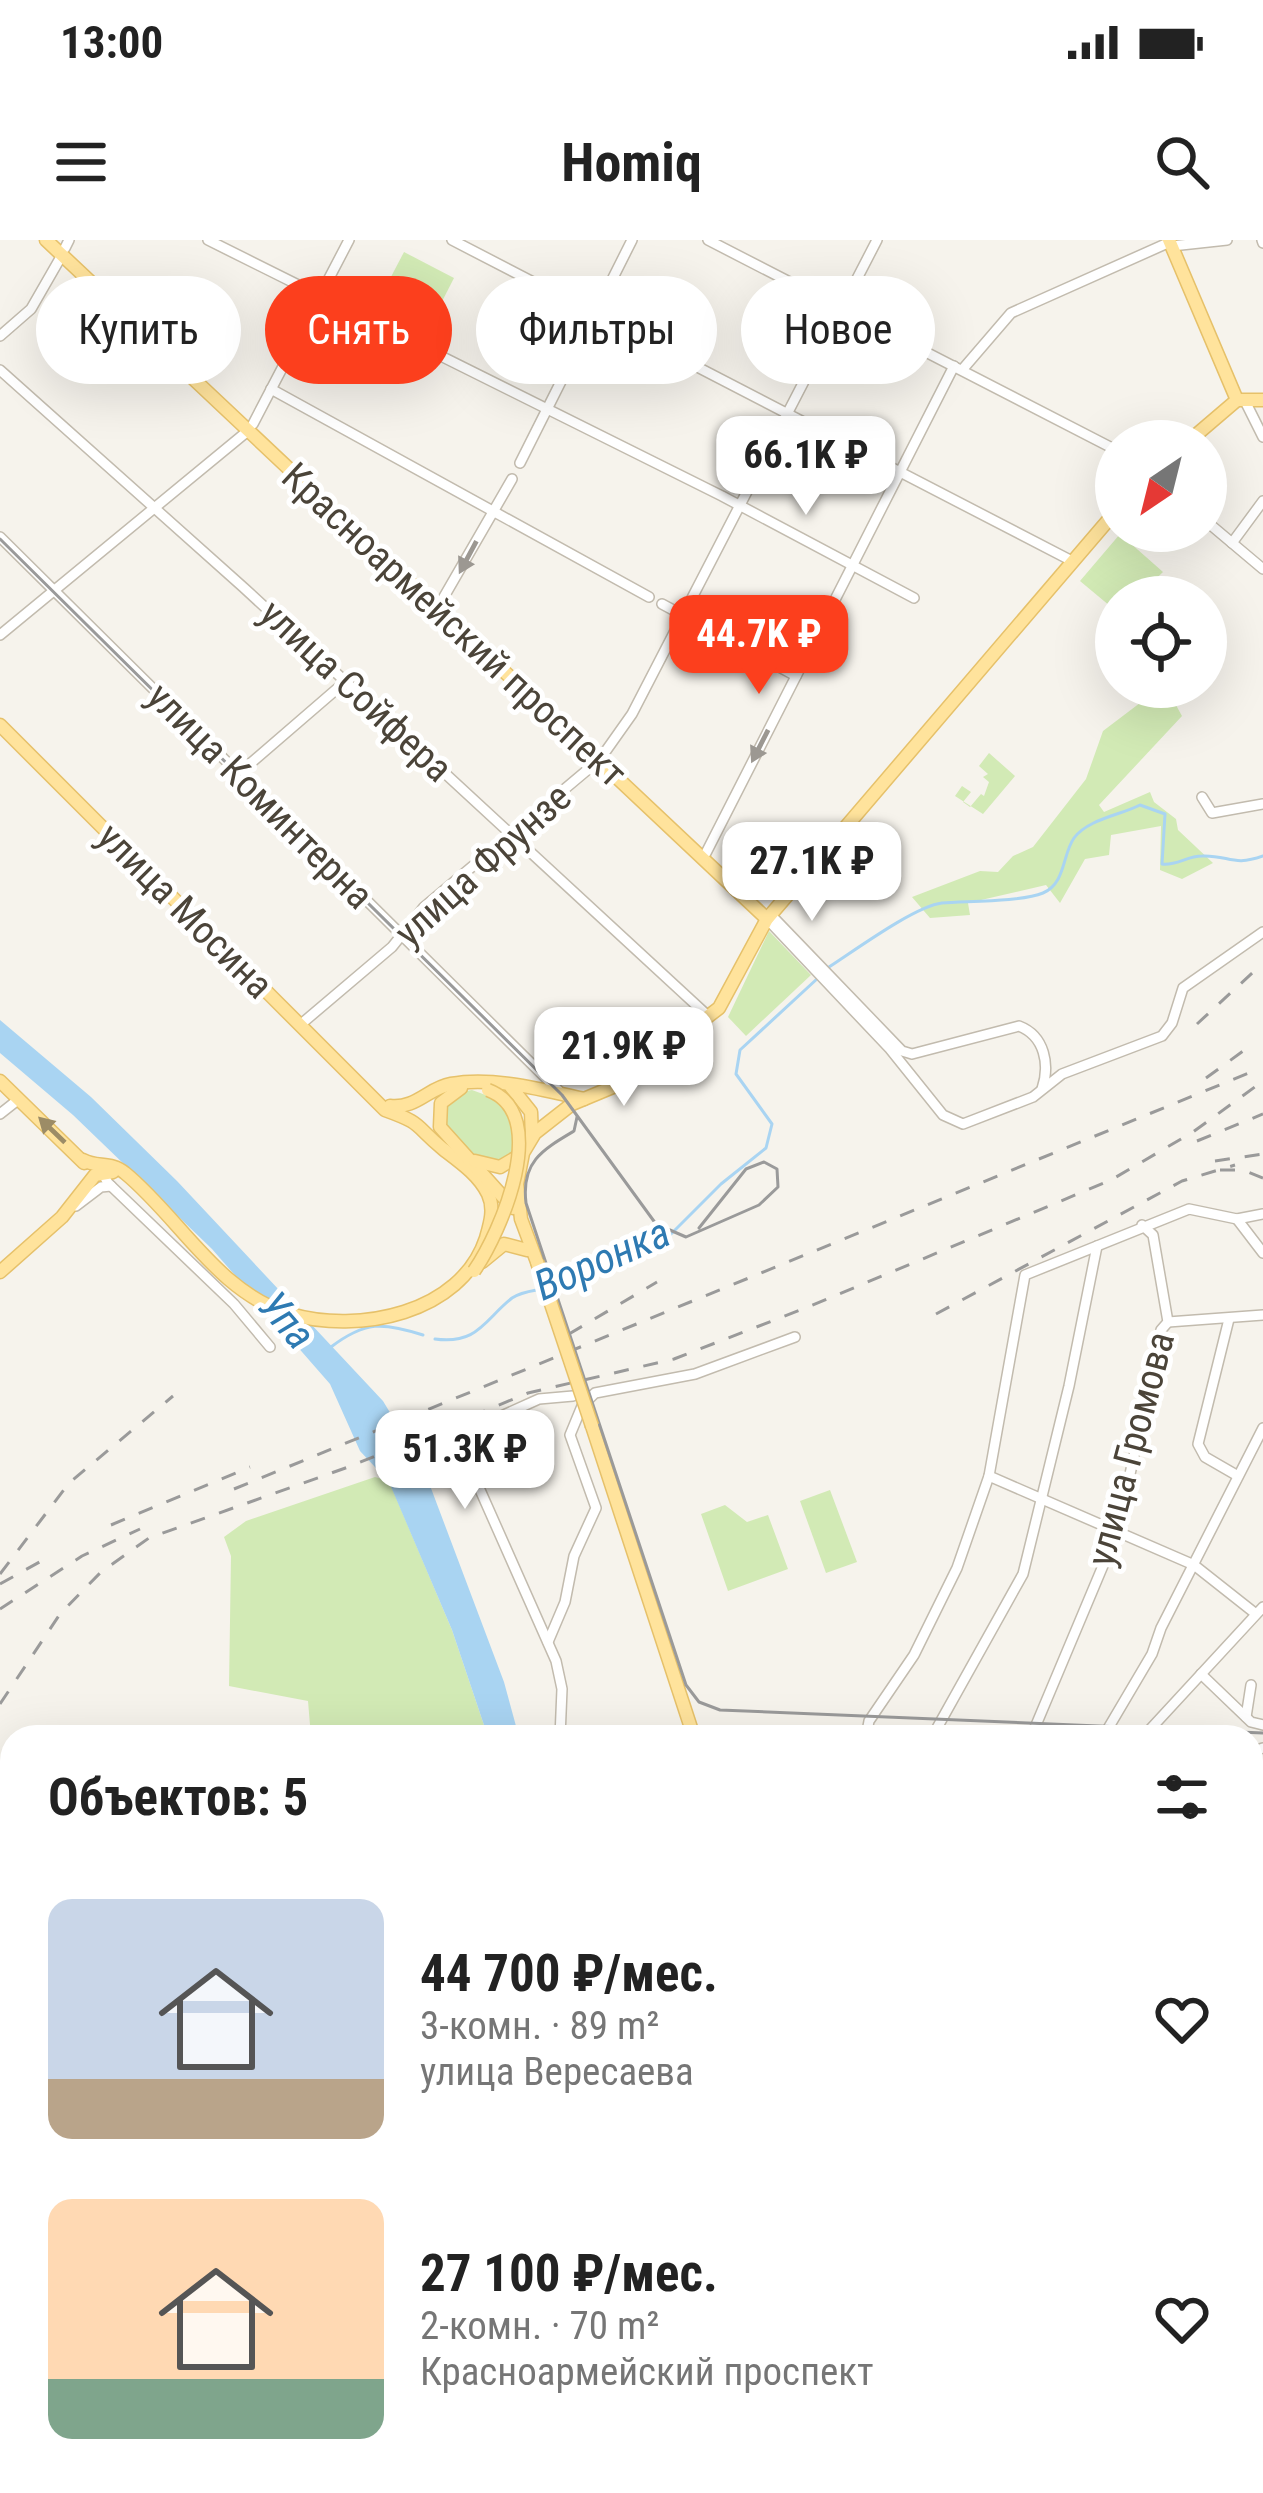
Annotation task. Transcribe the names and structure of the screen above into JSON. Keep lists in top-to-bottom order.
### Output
{
  "streets": {
    "main road": ["Красноармейский проспект", "улица Мосина"],
    "street": [
      "улица Сойфера",
      "улица Коминтерна",
      "улица Фрунзе",
      "улица Громова"
    ]
  },
  "crossings": [
    ["Красноармейский проспект", "улица Фрунзе"],
    ["улица Сойфера", "улица Фрунзе"],
    ["улица Коминтерна", "улица Фрунзе"],
    ["улица Фрунзе", "улица Мосина"]
  ],
  "water": ["Воронка", "Упа"],
  "north": "bottom left",
  "page": {
    "status": "13:00",
    "header": "Homiq",
    "chip": [
      "Купить",
      "Снять",
      "Фильтры",
      "Новое"
    ],
    "price": [
      "66.1K ₽",
      "44.7K ₽",
      "27.1K ₽",
      "21.9K ₽",
      "51.3K ₽"
    ],
    "heading": "Объектов: 5",
    "list": [
      {
        "name": "44 700 ₽/мес.",
        "note": "3-комн. · 89 m² · улица Вересаева"
      },
      {
        "name": "27 100 ₽/мес.",
        "note": "2-комн. · 70 m² · Красноармейский проспект"
      }
    ]
  }
}
